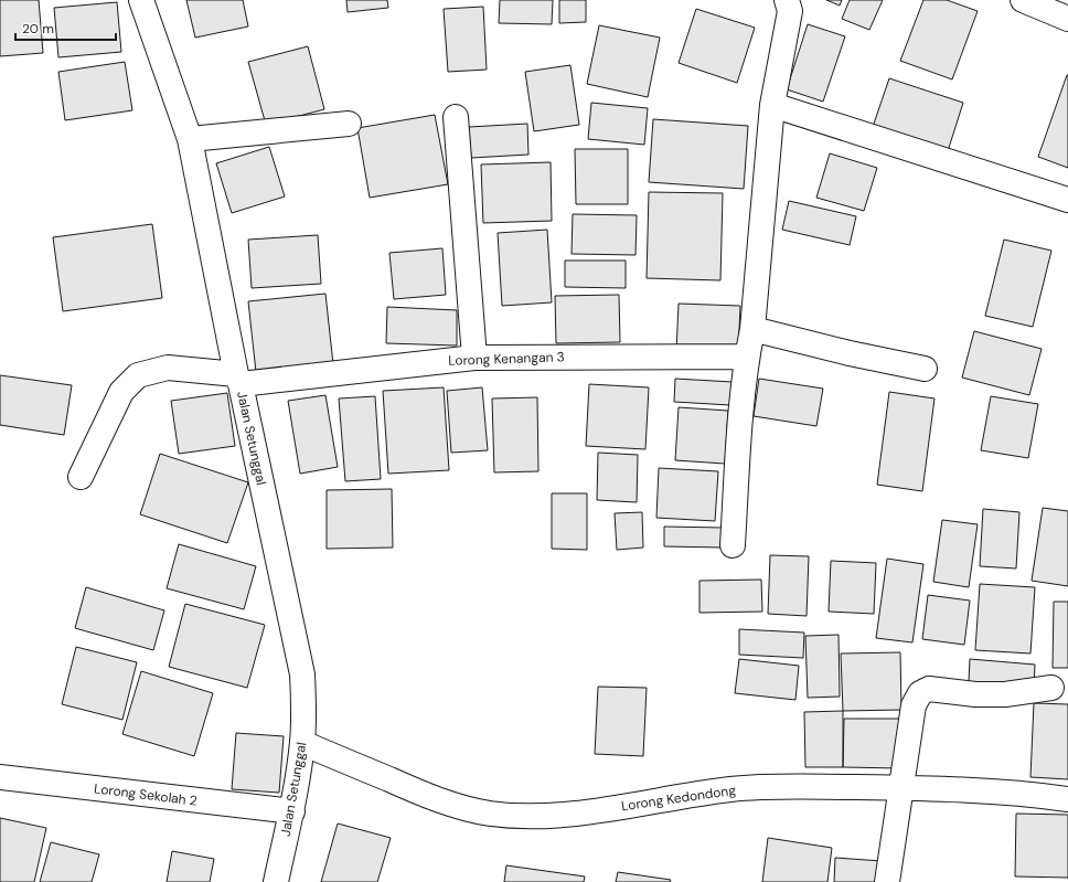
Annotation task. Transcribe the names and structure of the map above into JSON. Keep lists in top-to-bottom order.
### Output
{
  "streets": {
    "street": [
      "Lorong Kenangan 3",
      "Jalan Setunggal",
      "Lorong Sekolah 2",
      "Lorong Kedondong"
    ]
  },
  "crossings": [
    ["Lorong Kenangan 3", "Jalan Setunggal"],
    ["Jalan Setunggal", "Lorong Sekolah 2"],
    ["Jalan Setunggal", "Lorong Kedondong"]
  ],
  "scale_bar": "20 m"
}
